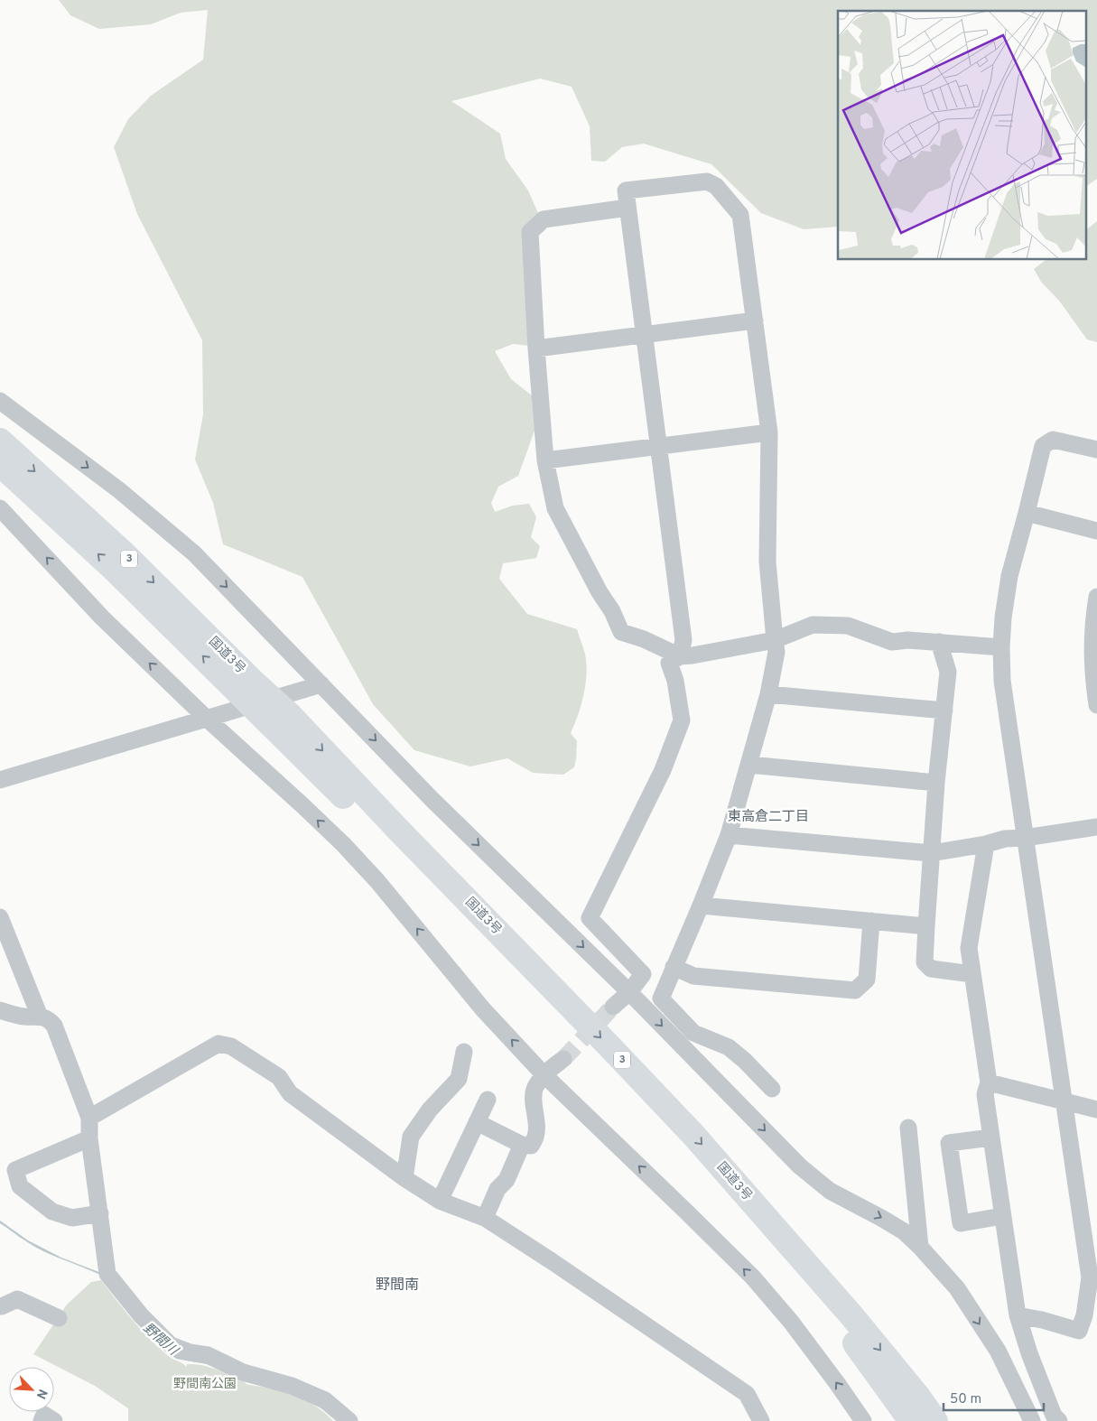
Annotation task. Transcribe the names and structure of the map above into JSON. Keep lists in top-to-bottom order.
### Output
{
  "streets": {
    "highway": ["3", "国道3号"]
  },
  "districts": ["東高倉二丁目", "野間南"],
  "water": ["野間川"],
  "parks": ["野間南公園"],
  "scale_bar": "50 m",
  "north": "bottom right"
}
